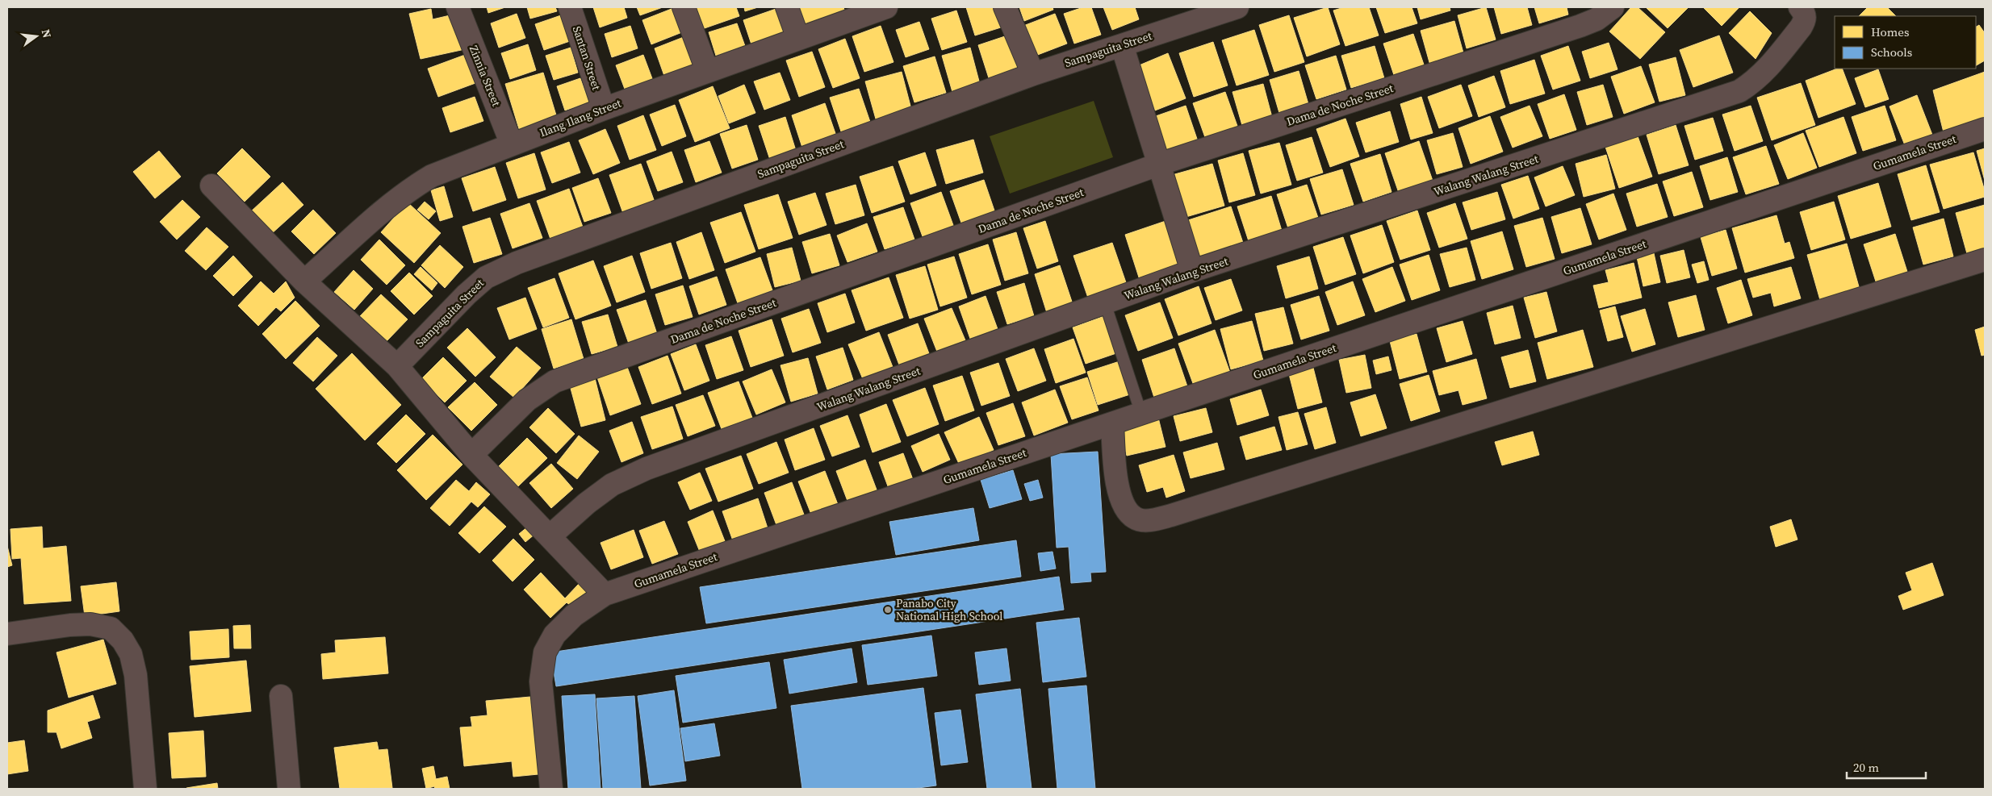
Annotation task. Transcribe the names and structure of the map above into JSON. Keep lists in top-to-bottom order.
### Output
{
  "streets": {
    "street": [
      "Sampaguita Street",
      "Santan Street",
      "Zinnia Street",
      "Dama de Noche Street",
      "Ilang Ilang Street",
      "Gumamela Street",
      "Walang Walang Street"
    ]
  },
  "crossings": [
    ["Santan Street", "Ilang Ilang Street"],
    ["Zinnia Street", "Ilang Ilang Street"]
  ],
  "places": ["Panabo City National High School"],
  "legend": ["Homes", "Schools"],
  "scale_bar": "20 m",
  "north": "right"
}
